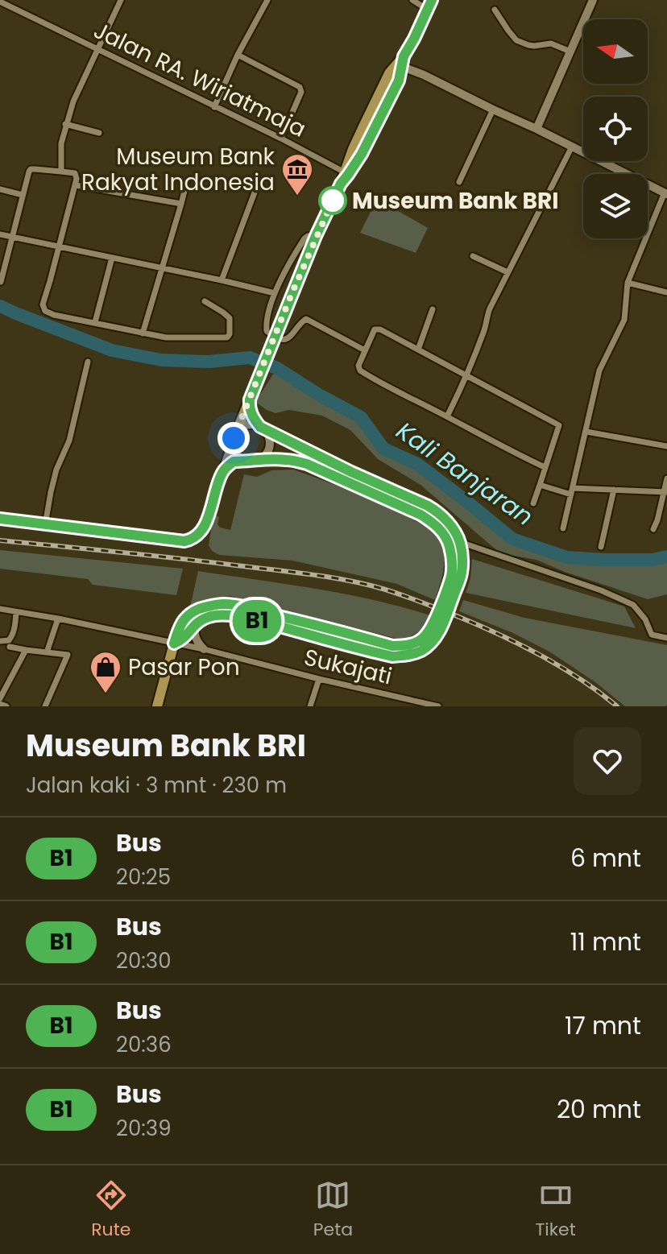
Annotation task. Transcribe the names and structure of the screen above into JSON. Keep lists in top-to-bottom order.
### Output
{
  "streets": {
    "street": ["Jalan RA. Wiriatmaja", "Sukajati"]
  },
  "water": ["Kali Banjaran"],
  "places": {
    "museum": ["Museum Bank Rakyat Indonesia"],
    "other": ["Museum Bank BRI"],
    "shop": ["Pasar Pon"]
  },
  "lines": ["bus line B1"],
  "north": "left",
  "page": {
    "on_map": "B1",
    "heading": ["Museum Bank BRI", "Jalan kaki · 3 mnt · 230 m"],
    "list": [
      {
        "mark": "B1",
        "name": "Bus",
        "note": "20:25",
        "value": "6 mnt"
      },
      {
        "mark": "B1",
        "name": "Bus",
        "note": "20:30",
        "value": "11 mnt"
      },
      {
        "mark": "B1",
        "name": "Bus",
        "note": "20:36",
        "value": "17 mnt"
      },
      {
        "mark": "B1",
        "name": "Bus",
        "note": "20:39",
        "value": "20 mnt"
      }
    ],
    "tabs": ["Rute", "Peta", "Tiket"]
  }
}
